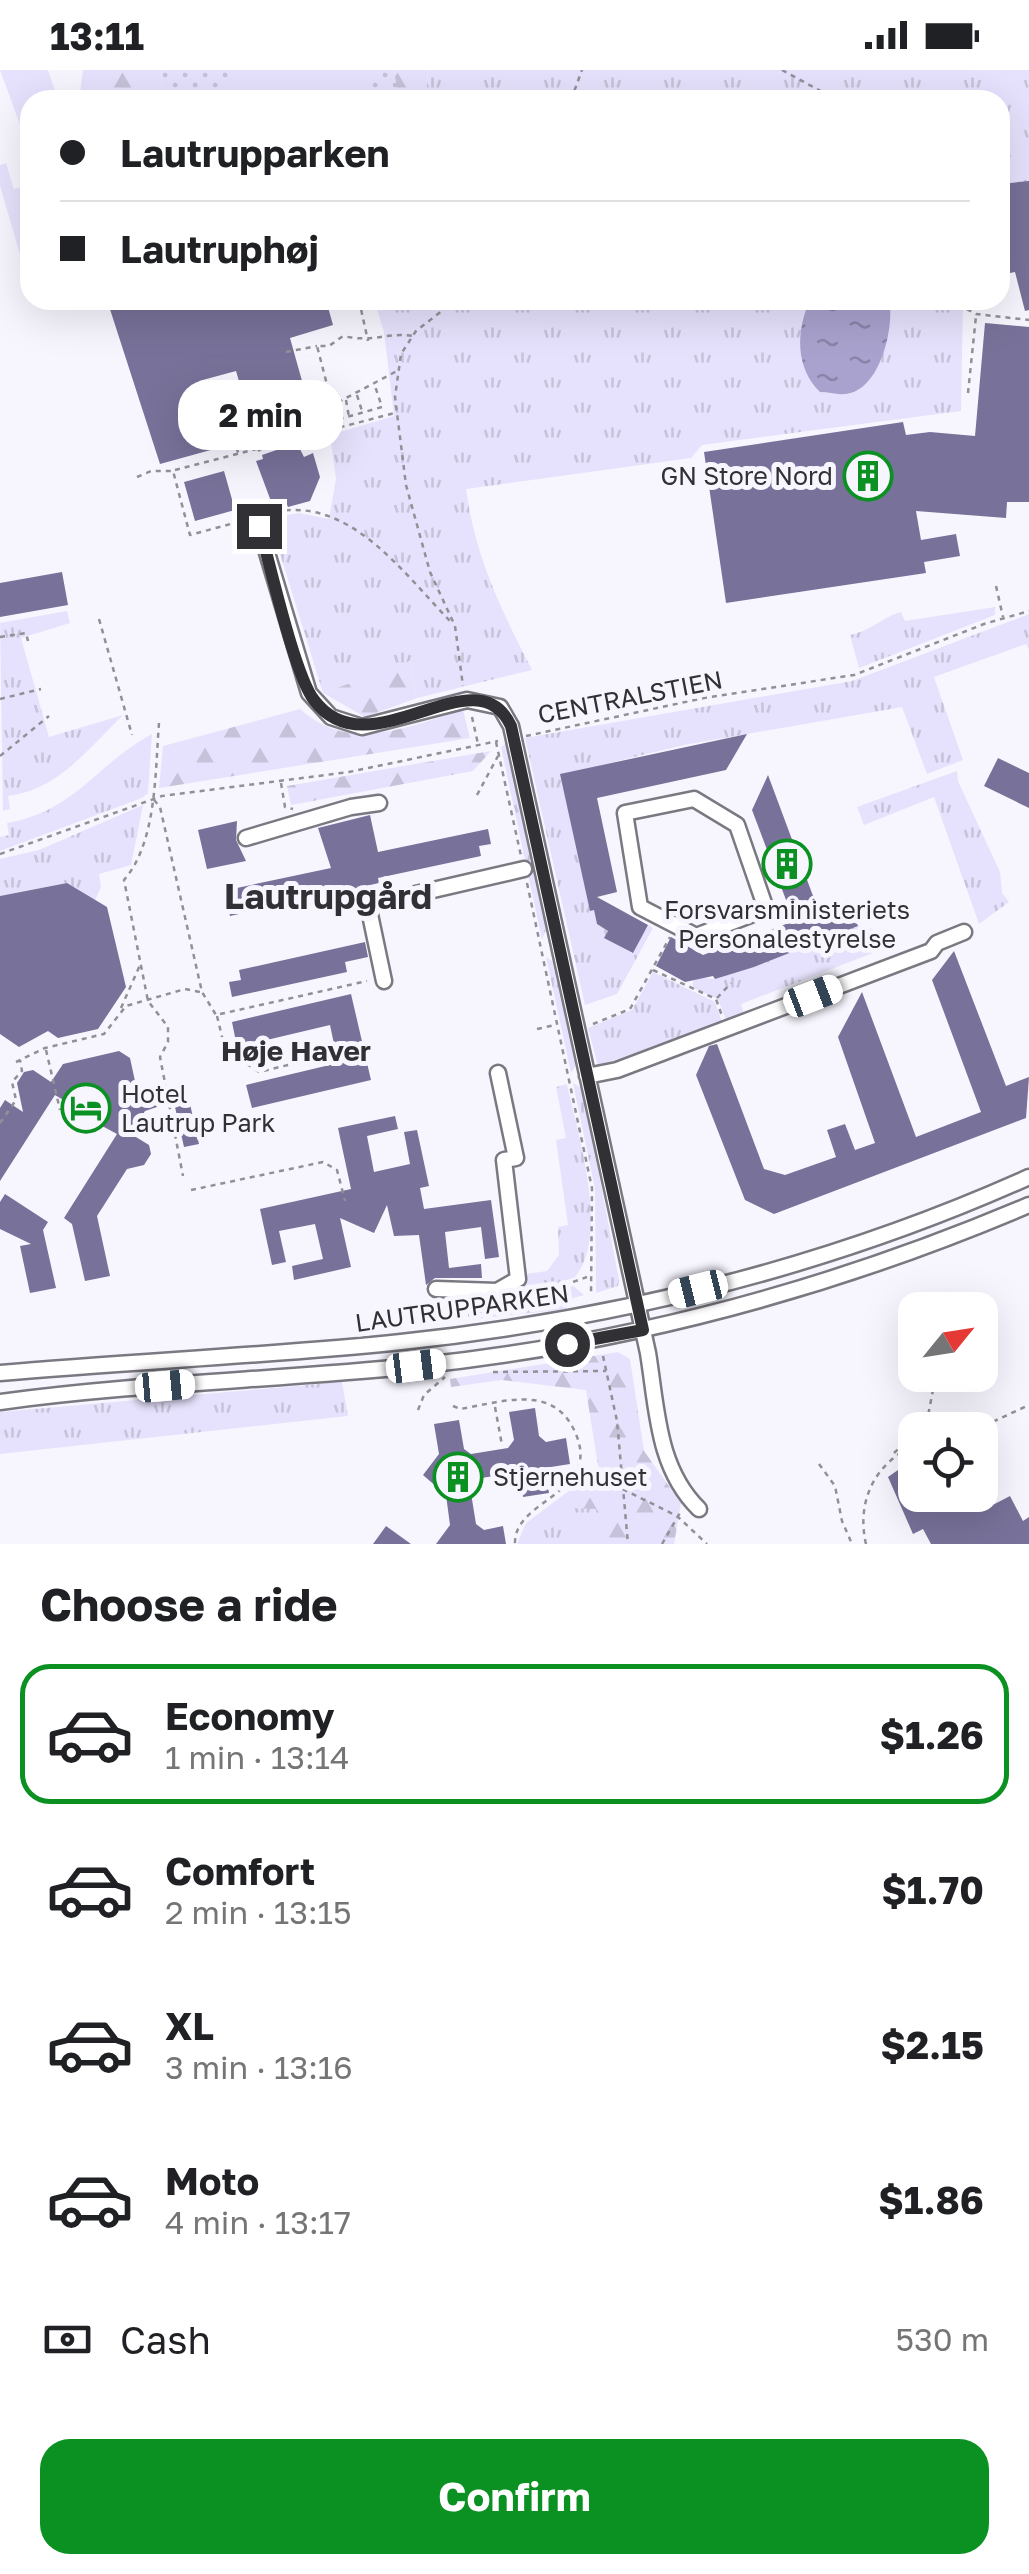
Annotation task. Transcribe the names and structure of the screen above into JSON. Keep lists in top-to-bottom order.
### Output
{
  "streets": {
    "street": ["LAUTRUPPARKEN"],
    "path": ["CENTRALSTIEN"]
  },
  "districts": ["Lautrupgård", "Høje Haver"],
  "places": {
    "building": ["GN Store Nord", "Forsvarsministeriets Personalestyrelse", "Stjernehuset"],
    "hotel": ["Hotel Lautrup Park"]
  },
  "north": "top right",
  "page": {
    "status": "13:11",
    "banner": ["Lautrupparken", "Lautruphøj"],
    "bubble": "2 min",
    "heading": "Choose a ride",
    "list": [
      {
        "name": "Economy",
        "note": "1 min · 13:14",
        "value": "$1.26"
      },
      {
        "name": "Comfort",
        "note": "2 min · 13:15",
        "value": "$1.70"
      },
      {
        "name": "XL",
        "note": "3 min · 13:16",
        "value": "$2.15"
      },
      {
        "name": "Moto",
        "note": "4 min · 13:17",
        "value": "$1.86"
      }
    ],
    "pay": ["Cash", "530 m"],
    "buttons": "Confirm"
  }
}
